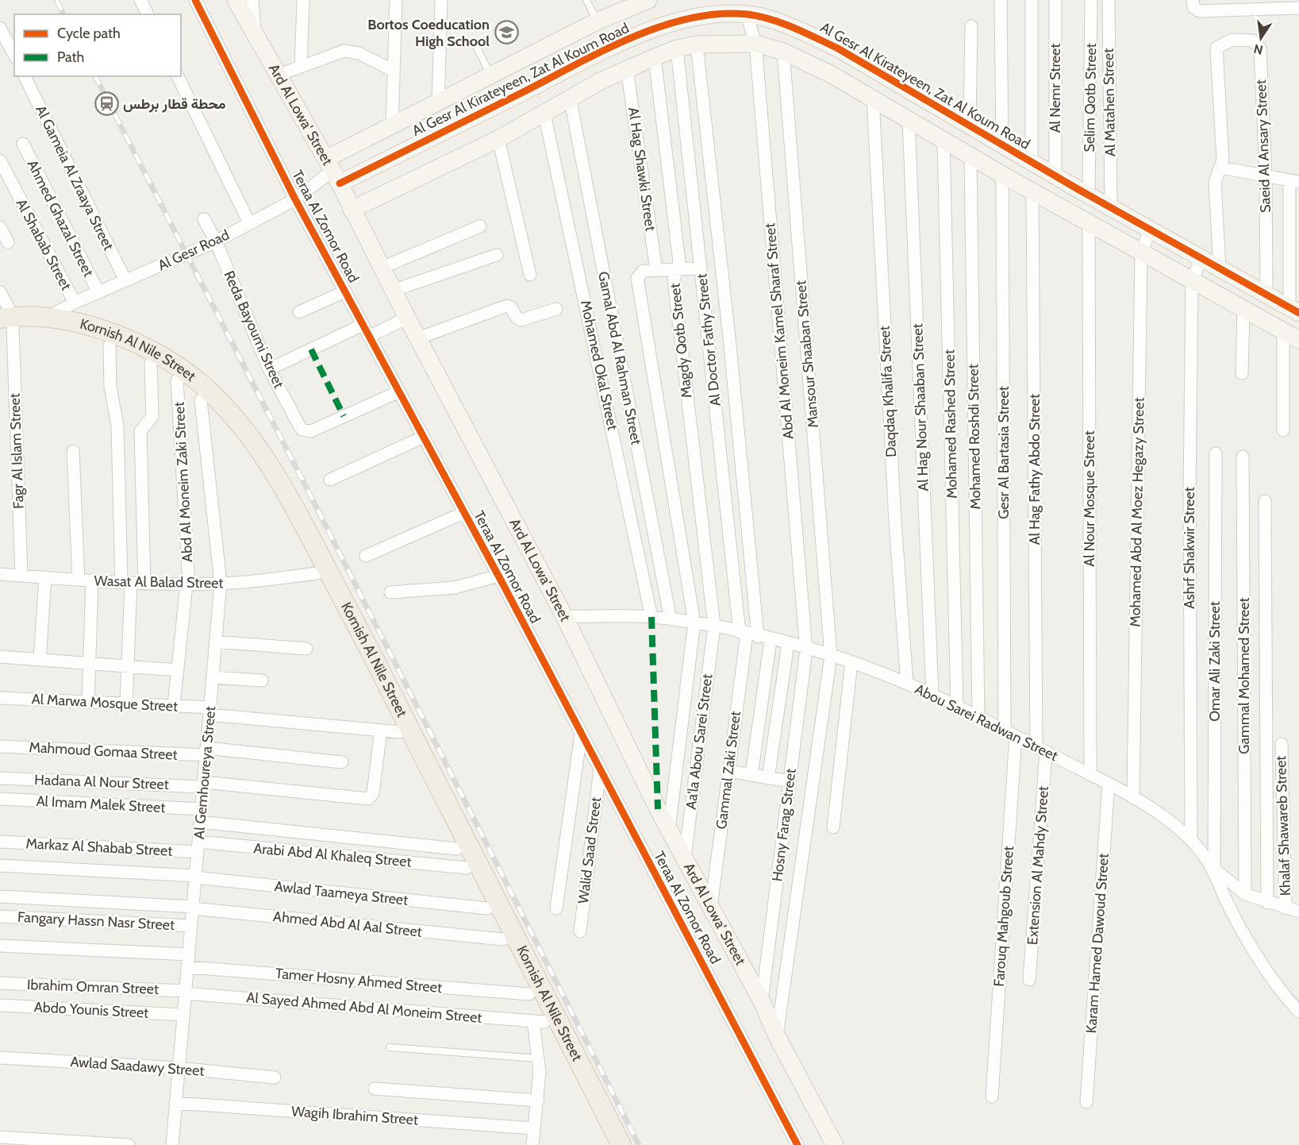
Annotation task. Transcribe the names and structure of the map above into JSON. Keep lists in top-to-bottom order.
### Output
{
  "streets": {
    "main road": ["Kornish Al Nile Street"],
    "street": [
      "Al Gesr Al Kirateyeen, Zat Al Koum Road",
      "Al Nemr Street",
      "Selim Qotb Street",
      "Al Matahen Street",
      "Ard Al Lowa' Street",
      "Saeid Al Ansary Street",
      "Al Hag Shawki Street",
      "Al Gameia Al Zraaya Street",
      "Ahmed Ghazal Street",
      "Teraa Al Zomor Road",
      "Al Shabab Street",
      "Al Gesr Road",
      "Reda Bayoumi Street",
      "Abd Al Moneim Kamel Sharaf Street",
      "Al Doctor Fathy Street",
      "Magdy Qotb Street",
      "Mansour Shaaban Street",
      "Gamal Abd Al Rahman Street",
      "Mohamed Okal Street",
      "Daqdaq Khalifa Street",
      "Al Hag Nour Shaaban Street",
      "Mohamed Rashed Street",
      "Mohamed Roshdi Street",
      "Fagr Al Islam Street",
      "Gesr Al Bartasia Street",
      "Al Hag Fathy Abdo Street",
      "Abd Al Moneim Zaki Street",
      "Al Nour Mosque Street",
      "Mohamed Abd Al Moez Hegazy Street",
      "Ashrf Shakwir Street",
      "Wasat Al Balad Street",
      "Omar Ali Zaki Street",
      "Gammal Mohamed Street",
      "Al Marwa Mosque Street",
      "Abou Sarei Radwan Street",
      "Aa'la Abou Sarei Street",
      "Mahmoud Gomaa Street",
      "Gammal Zaki Street",
      "Al Gemhoureya Street",
      "Hadana Al Nour Street",
      "Al Imam Malek Street",
      "Hosny Farag Street",
      "Khalaf Shawareb Street",
      "Markaz Al Shabab Street",
      "Walid Saad Street",
      "Arabi Abd Al Khaleq Street",
      "Extension Al Mahdy Street",
      "Awlad Taameya Street",
      "Farouq Mahgoub Street",
      "Fangary Hassn Nasr Street",
      "Ahmed Abd Al Aal Street",
      "Karam Hamed Dawoud Street",
      "Tamer Hosny Ahmed Street",
      "Ibrahim Omran Street",
      "Al Sayed Ahmed Abd Al Moneim Street",
      "Abdo Younis Street",
      "Awlad Saadawy Street",
      "Wagih Ibrahim Street"
    ]
  },
  "crossings": [
    ["Al Gesr Al Kirateyeen, Zat Al Koum Road", "Al Nemr Street"],
    ["Al Gesr Al Kirateyeen, Zat Al Koum Road", "Selim Qotb Street"],
    ["Al Gesr Al Kirateyeen, Zat Al Koum Road", "Al Matahen Street"],
    ["Al Gesr Al Kirateyeen, Zat Al Koum Road", "Ard Al Lowa' Street"],
    ["Al Gesr Al Kirateyeen, Zat Al Koum Road", "Saeid Al Ansary Street"],
    ["Al Gesr Al Kirateyeen, Zat Al Koum Road", "Al Gesr Road"],
    ["Al Gesr Al Kirateyeen, Zat Al Koum Road", "Abd Al Moneim Kamel Sharaf Street"],
    ["Al Gesr Al Kirateyeen, Zat Al Koum Road", "Mohamed Abd Al Moez Hegazy Street"],
    ["Al Gesr Al Kirateyeen, Zat Al Koum Road", "Ashrf Shakwir Street"],
    ["Ard Al Lowa' Street", "Al Gesr Road"],
    ["Ard Al Lowa' Street", "Mansour Shaaban Street"],
    ["Ard Al Lowa' Street", "Abou Sarei Radwan Street"],
    ["Ard Al Lowa' Street", "Aa'la Abou Sarei Street"],
    ["Ard Al Lowa' Street", "Gammal Zaki Street"],
    ["Ard Al Lowa' Street", "Hosny Farag Street"],
    ["Al Gameia Al Zraaya Street", "Al Gesr Road"],
    ["Ahmed Ghazal Street", "Al Gesr Road"],
    ["Teraa Al Zomor Road", "Al Gesr Road"],
    ["Teraa Al Zomor Road", "Reda Bayoumi Street"],
    ["Teraa Al Zomor Road", "Walid Saad Street"],
    ["Al Shabab Street", "Al Gesr Road"],
    ["Al Gesr Road", "Reda Bayoumi Street"],
    ["Al Gesr Road", "Kornish Al Nile Street"],
    ["Abd Al Moneim Kamel Sharaf Street", "Abou Sarei Radwan Street"],
    ["Abd Al Moneim Kamel Sharaf Street", "Hosny Farag Street"],
    ["Al Doctor Fathy Street", "Abou Sarei Radwan Street"],
    ["Al Doctor Fathy Street", "Gammal Zaki Street"],
    ["Magdy Qotb Street", "Abou Sarei Radwan Street"],
    ["Magdy Qotb Street", "Aa'la Abou Sarei Street"],
    ["Kornish Al Nile Street", "Fagr Al Islam Street"],
    ["Kornish Al Nile Street", "Abd Al Moneim Zaki Street"],
    ["Kornish Al Nile Street", "Wasat Al Balad Street"],
    ["Kornish Al Nile Street", "Al Marwa Mosque Street"],
    ["Kornish Al Nile Street", "Al Gemhoureya Street"],
    ["Kornish Al Nile Street", "Arabi Abd Al Khaleq Street"],
    ["Kornish Al Nile Street", "Awlad Taameya Street"],
    ["Kornish Al Nile Street", "Ahmed Abd Al Aal Street"],
    ["Kornish Al Nile Street", "Tamer Hosny Ahmed Street"],
    ["Kornish Al Nile Street", "Al Sayed Ahmed Abd Al Moneim Street"],
    ["Mansour Shaaban Street", "Abou Sarei Radwan Street"],
    ["Gamal Abd Al Rahman Street", "Abou Sarei Radwan Street"],
    ["Mohamed Okal Street", "Abou Sarei Radwan Street"],
    ["Daqdaq Khalifa Street", "Abou Sarei Radwan Street"],
    ["Al Hag Nour Shaaban Street", "Abou Sarei Radwan Street"],
    ["Mohamed Rashed Street", "Abou Sarei Radwan Street"],
    ["Mohamed Roshdi Street", "Abou Sarei Radwan Street"],
    ["Fagr Al Islam Street", "Wasat Al Balad Street"],
    ["Gesr Al Bartasia Street", "Abou Sarei Radwan Street"],
    ["Gesr Al Bartasia Street", "Farouq Mahgoub Street"],
    ["Al Hag Fathy Abdo Street", "Abou Sarei Radwan Street"],
    ["Al Hag Fathy Abdo Street", "Extension Al Mahdy Street"],
    ["Abd Al Moneim Zaki Street", "Wasat Al Balad Street"],
    ["Abd Al Moneim Zaki Street", "Al Marwa Mosque Street"],
    ["Al Nour Mosque Street", "Abou Sarei Radwan Street"],
    ["Mohamed Abd Al Moez Hegazy Street", "Abou Sarei Radwan Street"],
    ["Ashrf Shakwir Street", "Abou Sarei Radwan Street"],
    ["Wasat Al Balad Street", "Al Gemhoureya Street"],
    ["Omar Ali Zaki Street", "Abou Sarei Radwan Street"],
    ["Al Marwa Mosque Street", "Al Gemhoureya Street"],
    ["Al Marwa Mosque Street", "Hadana Al Nour Street"],
    ["Abou Sarei Radwan Street", "Aa'la Abou Sarei Street"],
    ["Abou Sarei Radwan Street", "Gammal Zaki Street"],
    ["Abou Sarei Radwan Street", "Hosny Farag Street"],
    ["Abou Sarei Radwan Street", "Extension Al Mahdy Street"],
    ["Abou Sarei Radwan Street", "Farouq Mahgoub Street"],
    ["Abou Sarei Radwan Street", "Karam Hamed Dawoud Street"],
    ["Mahmoud Gomaa Street", "Al Gemhoureya Street"],
    ["Al Gemhoureya Street", "Hadana Al Nour Street"],
    ["Al Gemhoureya Street", "Al Imam Malek Street"],
    ["Al Gemhoureya Street", "Markaz Al Shabab Street"],
    ["Al Gemhoureya Street", "Arabi Abd Al Khaleq Street"],
    ["Al Gemhoureya Street", "Awlad Taameya Street"],
    ["Al Gemhoureya Street", "Fangary Hassn Nasr Street"],
    ["Al Gemhoureya Street", "Ahmed Abd Al Aal Street"],
    ["Al Gemhoureya Street", "Tamer Hosny Ahmed Street"],
    ["Al Gemhoureya Street", "Ibrahim Omran Street"],
    ["Al Gemhoureya Street", "Al Sayed Ahmed Abd Al Moneim Street"],
    ["Al Gemhoureya Street", "Abdo Younis Street"],
    ["Al Gemhoureya Street", "Awlad Saadawy Street"],
    ["Al Gemhoureya Street", "Wagih Ibrahim Street"],
    ["Markaz Al Shabab Street", "Arabi Abd Al Khaleq Street"],
    ["Ibrahim Omran Street", "Al Sayed Ahmed Abd Al Moneim Street"]
  ],
  "places": {
    "school or university": ["Bortos Coeducation High School"],
    "station": ["محطة قطار برطس"]
  },
  "legend": ["Cycle path", "Path"],
  "north": "bottom"
}
